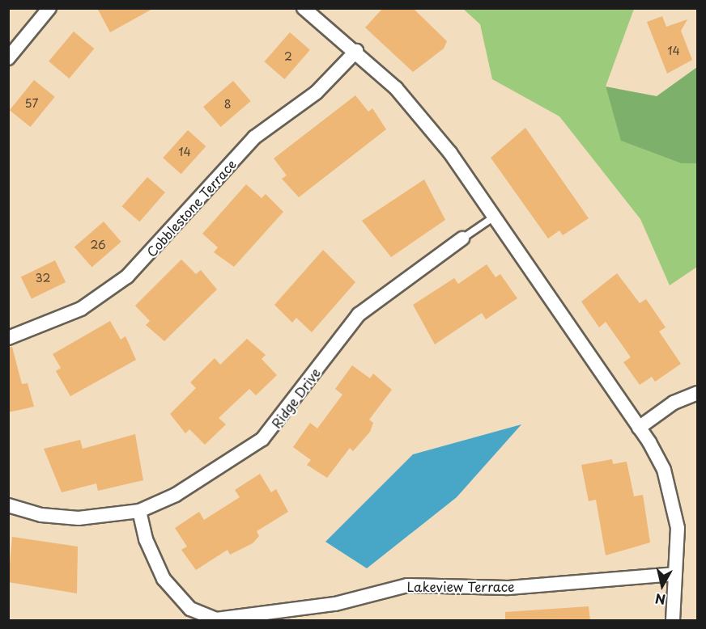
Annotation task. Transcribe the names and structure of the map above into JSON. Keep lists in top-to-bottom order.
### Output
{
  "streets": {
    "street": ["Cobblestone Terrace", "Ridge Drive", "Lakeview Terrace"]
  },
  "crossings": [
    ["Ridge Drive", "Lakeview Terrace"]
  ],
  "house_numbers": [
    "14",
    "2",
    "57",
    "8",
    "14",
    "26",
    "32"
  ],
  "north": "bottom"
}
